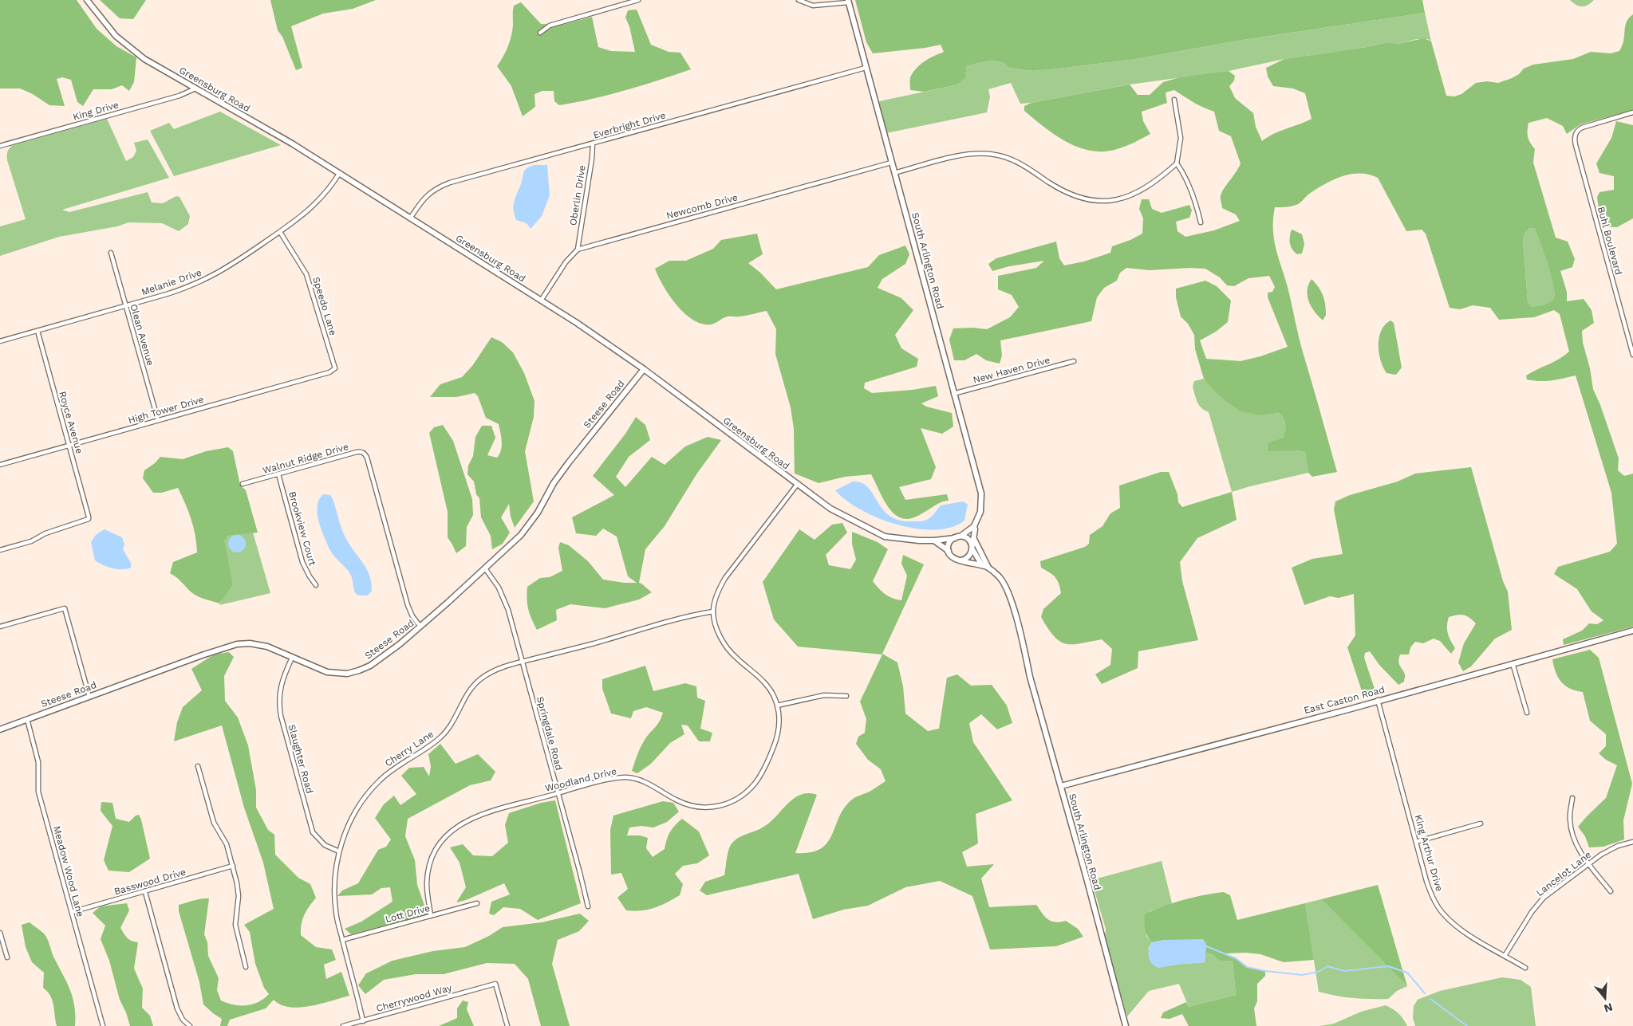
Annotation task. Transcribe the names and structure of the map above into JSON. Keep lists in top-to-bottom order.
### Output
{
  "streets": {
    "street": [
      "Greensburg Road",
      "King Drive",
      "Everbright Drive",
      "Oberlin Drive",
      "Newcomb Drive",
      "Buhl Boulevard",
      "South Arlington Road",
      "Melanie Drive",
      "Speedo Lane",
      "Olean Avenue",
      "New Haven Drive",
      "Steese Road",
      "High Tower Drive",
      "Royce Avenue",
      "Walnut Ridge Drive",
      "Brookview Court",
      "East Caston Road",
      "Springdale Road",
      "Cherry Lane",
      "Slaughter Road",
      "Woodland Drive",
      "King Arthur Drive",
      "Meadow Wood Lane",
      "Lancelot Lane",
      "Basswood Drive",
      "Lott Drive",
      "Cherrywood Way"
    ]
  },
  "crossings": [
    ["Greensburg Road", "King Drive"],
    ["Greensburg Road", "Everbright Drive"],
    ["Greensburg Road", "South Arlington Road"],
    ["Greensburg Road", "Melanie Drive"],
    ["Greensburg Road", "Steese Road"],
    ["Greensburg Road", "Woodland Drive"],
    ["Everbright Drive", "Oberlin Drive"],
    ["Everbright Drive", "South Arlington Road"],
    ["Oberlin Drive", "Newcomb Drive"],
    ["Newcomb Drive", "South Arlington Road"],
    ["South Arlington Road", "New Haven Drive"],
    ["South Arlington Road", "East Caston Road"],
    ["Melanie Drive", "Speedo Lane"],
    ["Melanie Drive", "Olean Avenue"],
    ["Melanie Drive", "Royce Avenue"],
    ["Speedo Lane", "High Tower Drive"],
    ["Olean Avenue", "High Tower Drive"],
    ["Steese Road", "Walnut Ridge Drive"],
    ["Steese Road", "Springdale Road"],
    ["Steese Road", "Slaughter Road"],
    ["Steese Road", "Meadow Wood Lane"],
    ["High Tower Drive", "Royce Avenue"],
    ["Walnut Ridge Drive", "Brookview Court"],
    ["East Caston Road", "King Arthur Drive"],
    ["Springdale Road", "Cherry Lane"],
    ["Springdale Road", "Woodland Drive"],
    ["Cherry Lane", "Slaughter Road"],
    ["Cherry Lane", "Woodland Drive"],
    ["Cherry Lane", "Lott Drive"],
    ["Cherry Lane", "Cherrywood Way"],
    ["Woodland Drive", "Lott Drive"],
    ["King Arthur Drive", "Lancelot Lane"],
    ["Meadow Wood Lane", "Basswood Drive"]
  ],
  "north": "bottom"
}
